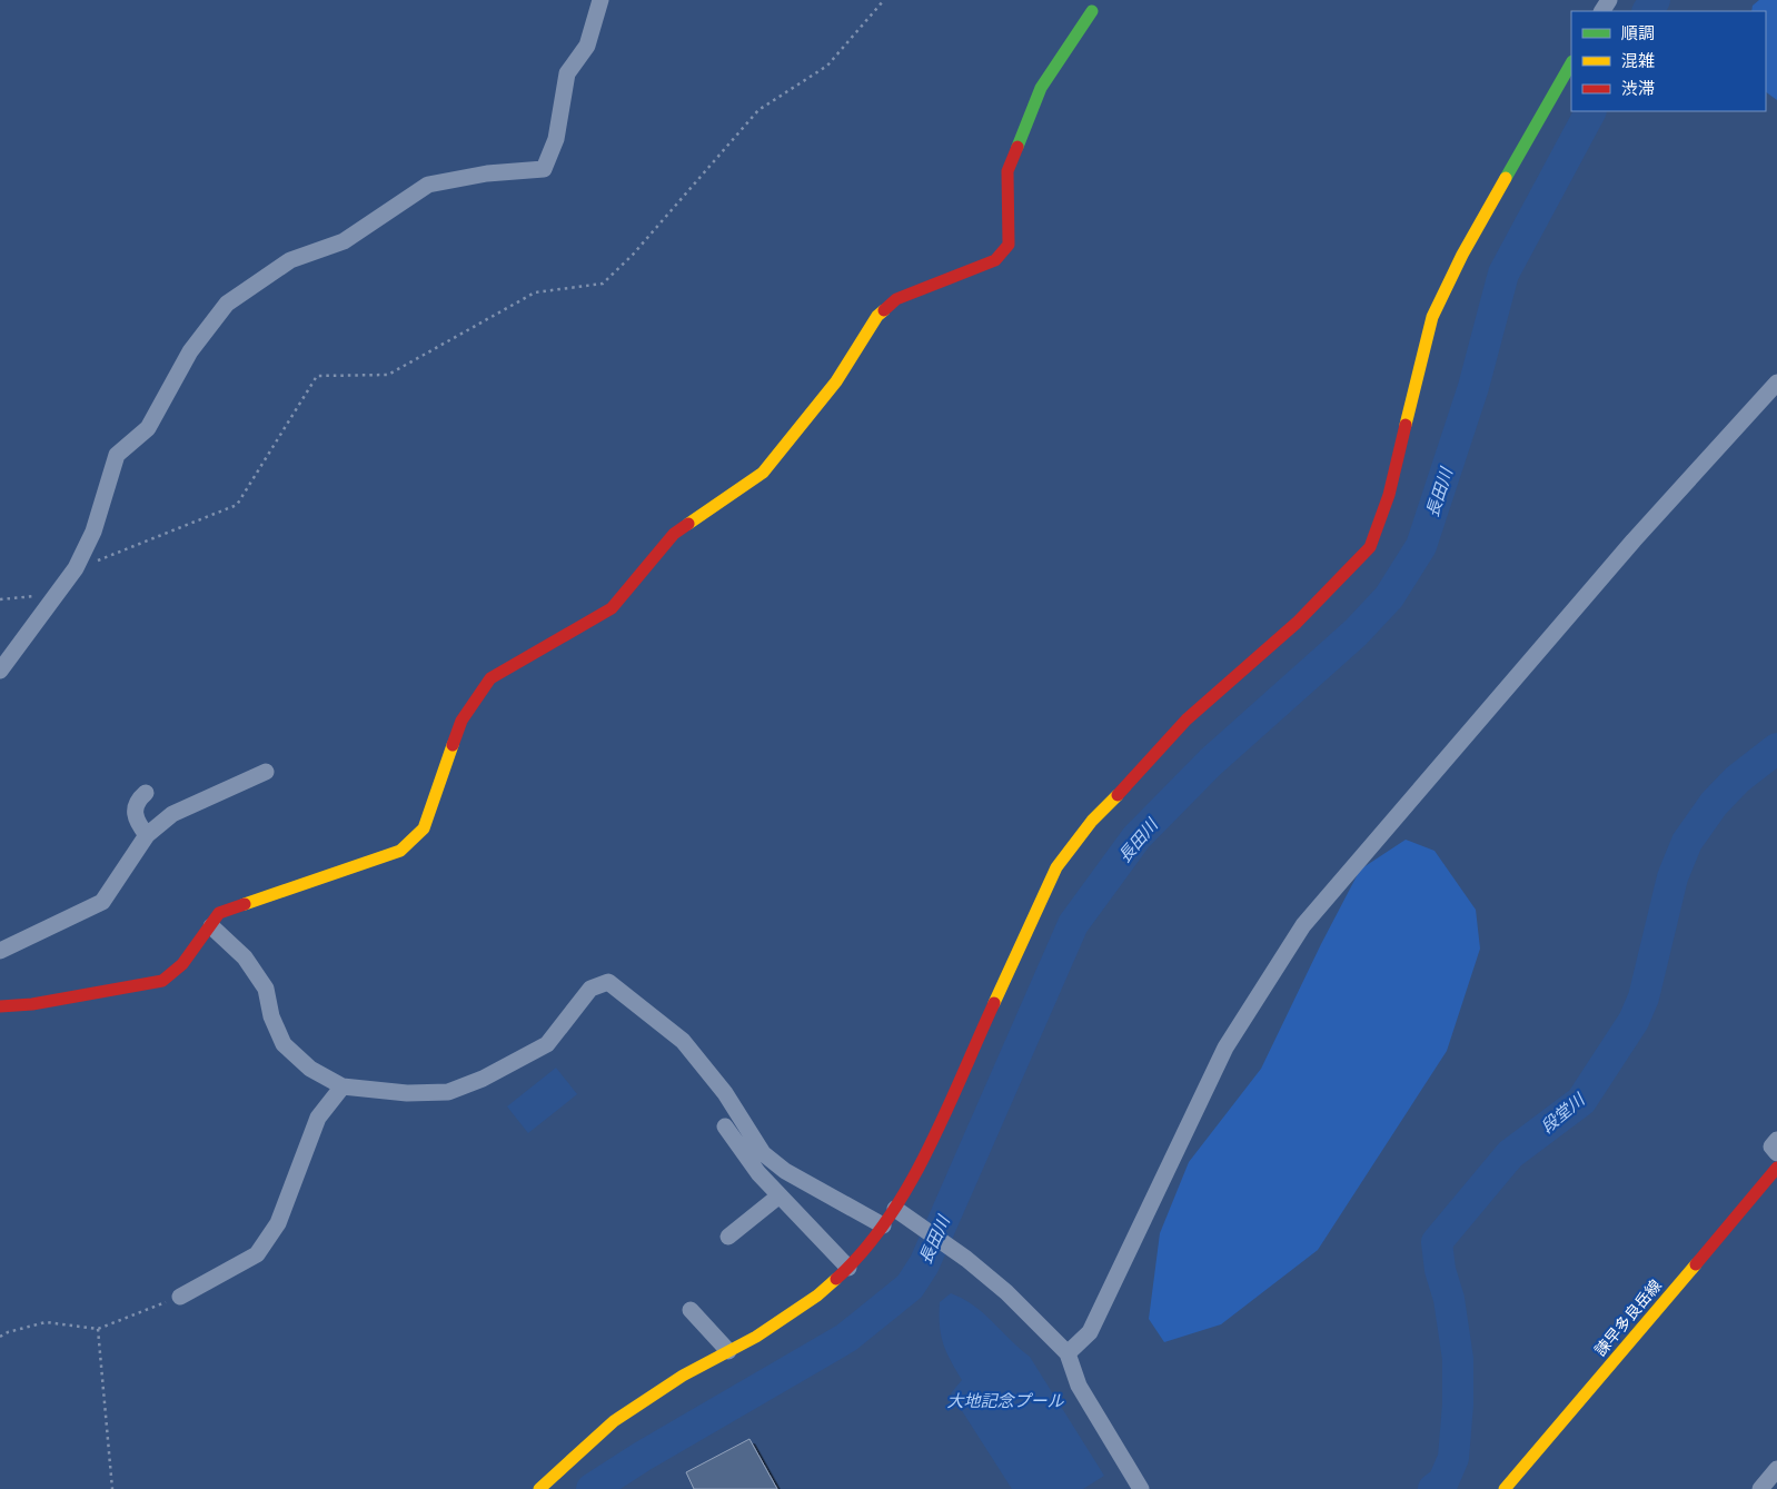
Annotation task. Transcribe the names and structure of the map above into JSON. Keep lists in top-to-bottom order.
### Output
{
  "streets": {
    "street": ["諫早多良岳線"]
  },
  "water": ["長田川", "段堂川", "大地記念プール"],
  "legend": ["順調", "混雑", "渋滞"]
}
